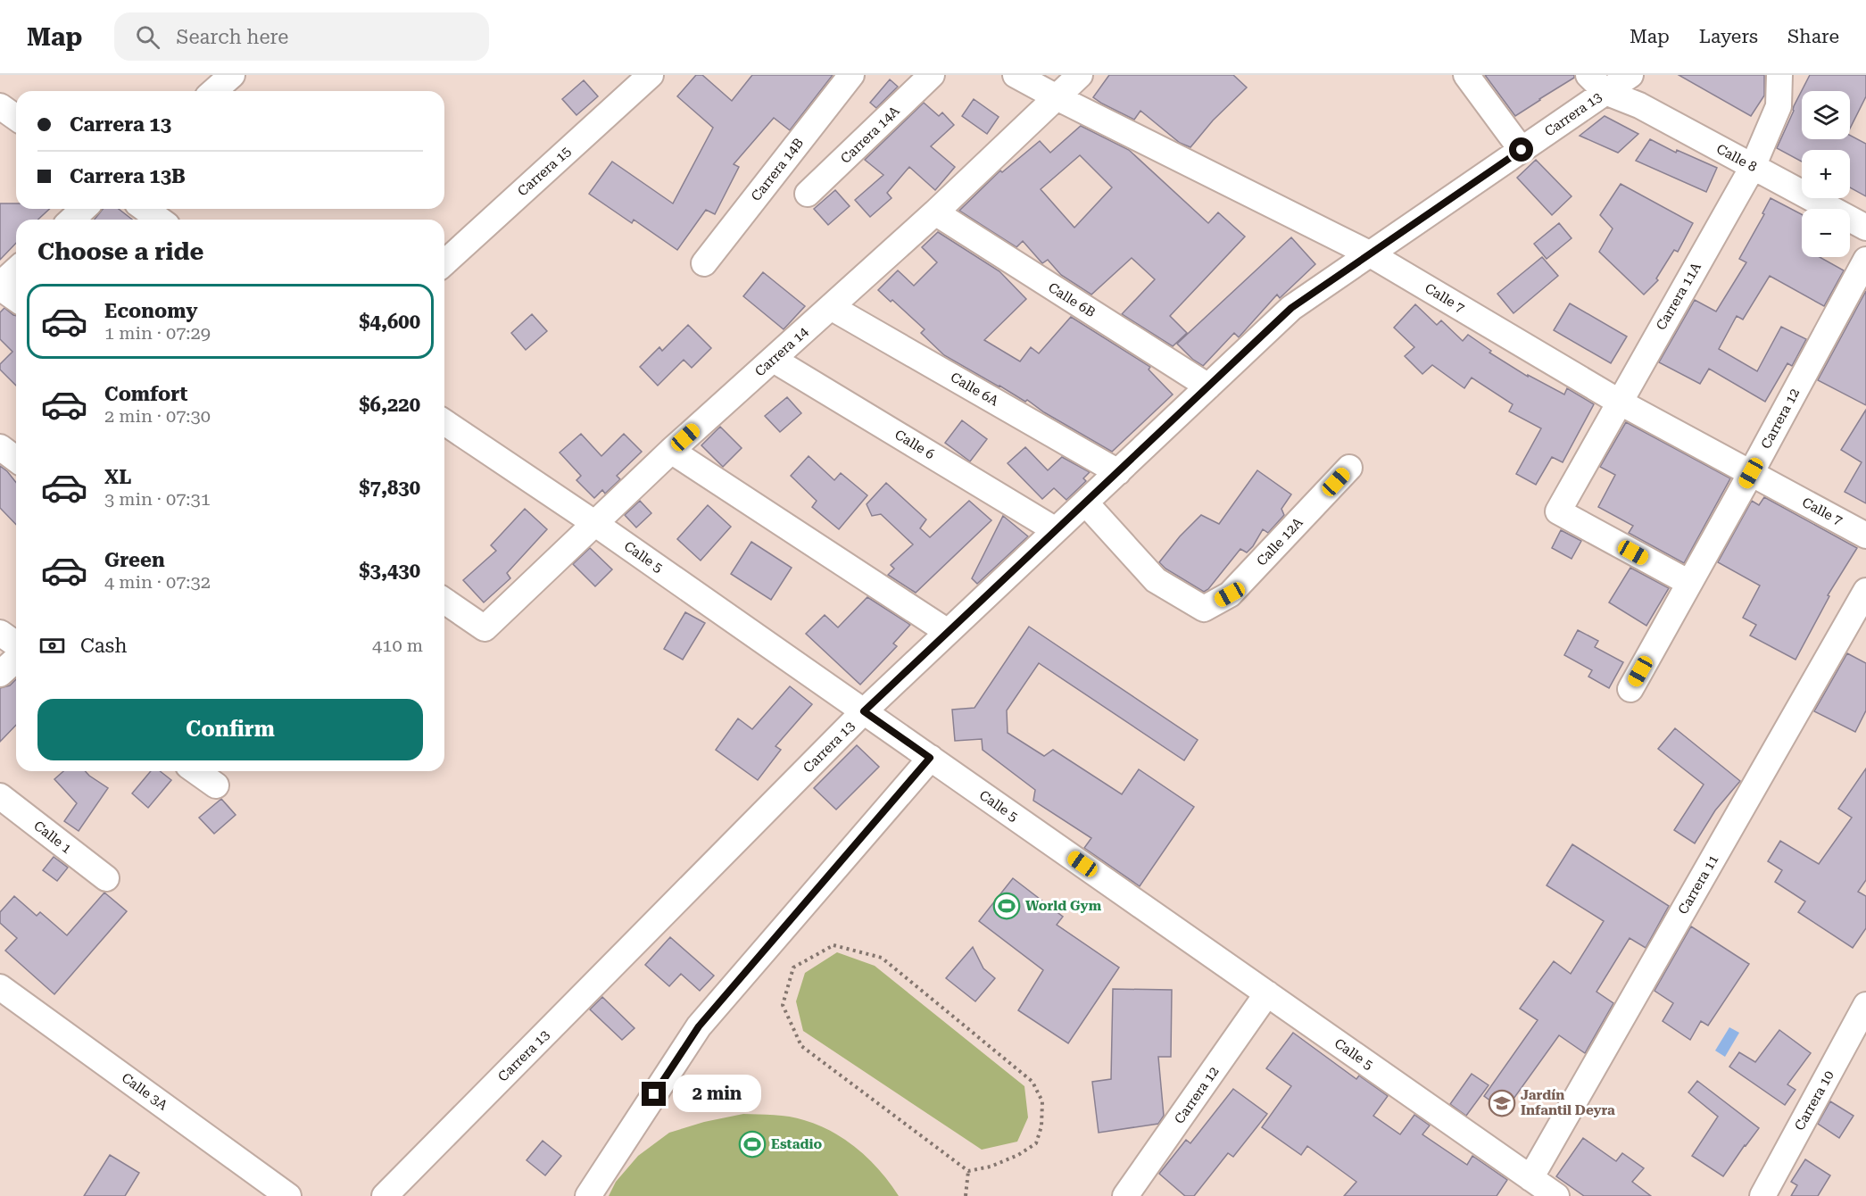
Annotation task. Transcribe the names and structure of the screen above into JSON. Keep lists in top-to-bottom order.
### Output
{
  "streets": {
    "street": [
      "Carrera 13",
      "Carrera 14A",
      "Calle 8",
      "Carrera 14B",
      "Carrera 15",
      "Carrera 11A",
      "Calle 7",
      "Calle 6B",
      "Carrera 14",
      "Calle 6A",
      "Carrera 12",
      "Calle 6",
      "Calle 12A",
      "Calle 5",
      "Calle 1",
      "Carrera 11",
      "Calle 3A",
      "Carrera 10"
    ]
  },
  "crossings": [
    ["Carrera 13", "Calle 8"],
    ["Carrera 13", "Calle 7"],
    ["Carrera 13", "Calle 6B"],
    ["Carrera 13", "Calle 6A"],
    ["Carrera 13", "Calle 6"],
    ["Carrera 13", "Calle 12A"],
    ["Carrera 13", "Calle 5"],
    ["Calle 8", "Carrera 11A"],
    ["Carrera 11A", "Calle 7"],
    ["Carrera 11A", "Carrera 12"],
    ["Calle 7", "Carrera 14"],
    ["Calle 7", "Carrera 12"],
    ["Calle 6B", "Carrera 14"],
    ["Carrera 14", "Calle 6A"],
    ["Carrera 14", "Calle 6"],
    ["Carrera 14", "Calle 5"],
    ["Carrera 12", "Calle 5"],
    ["Calle 5", "Carrera 11"]
  ],
  "places": {
    "sports": ["World Gym", "Estadio"],
    "school or university": ["Jardín Infantil Deyra"]
  },
  "page": {
    "header": "Map",
    "search": "Search here",
    "nav": ["Map", "Layers", "Share"],
    "map_buttons": ["+", "−"],
    "banner": ["Carrera 13", "Carrera 13B"],
    "heading": "Choose a ride",
    "list": [
      {
        "name": "Economy",
        "note": "1 min · 07:29",
        "value": "$4,600"
      },
      {
        "name": "Comfort",
        "note": "2 min · 07:30",
        "value": "$6,220"
      },
      {
        "name": "XL",
        "note": "3 min · 07:31",
        "value": "$7,830"
      },
      {
        "name": "Green",
        "note": "4 min · 07:32",
        "value": "$3,430"
      }
    ],
    "pay": ["Cash", "410 m"],
    "buttons": "Confirm",
    "bubble": "2 min"
  }
}
